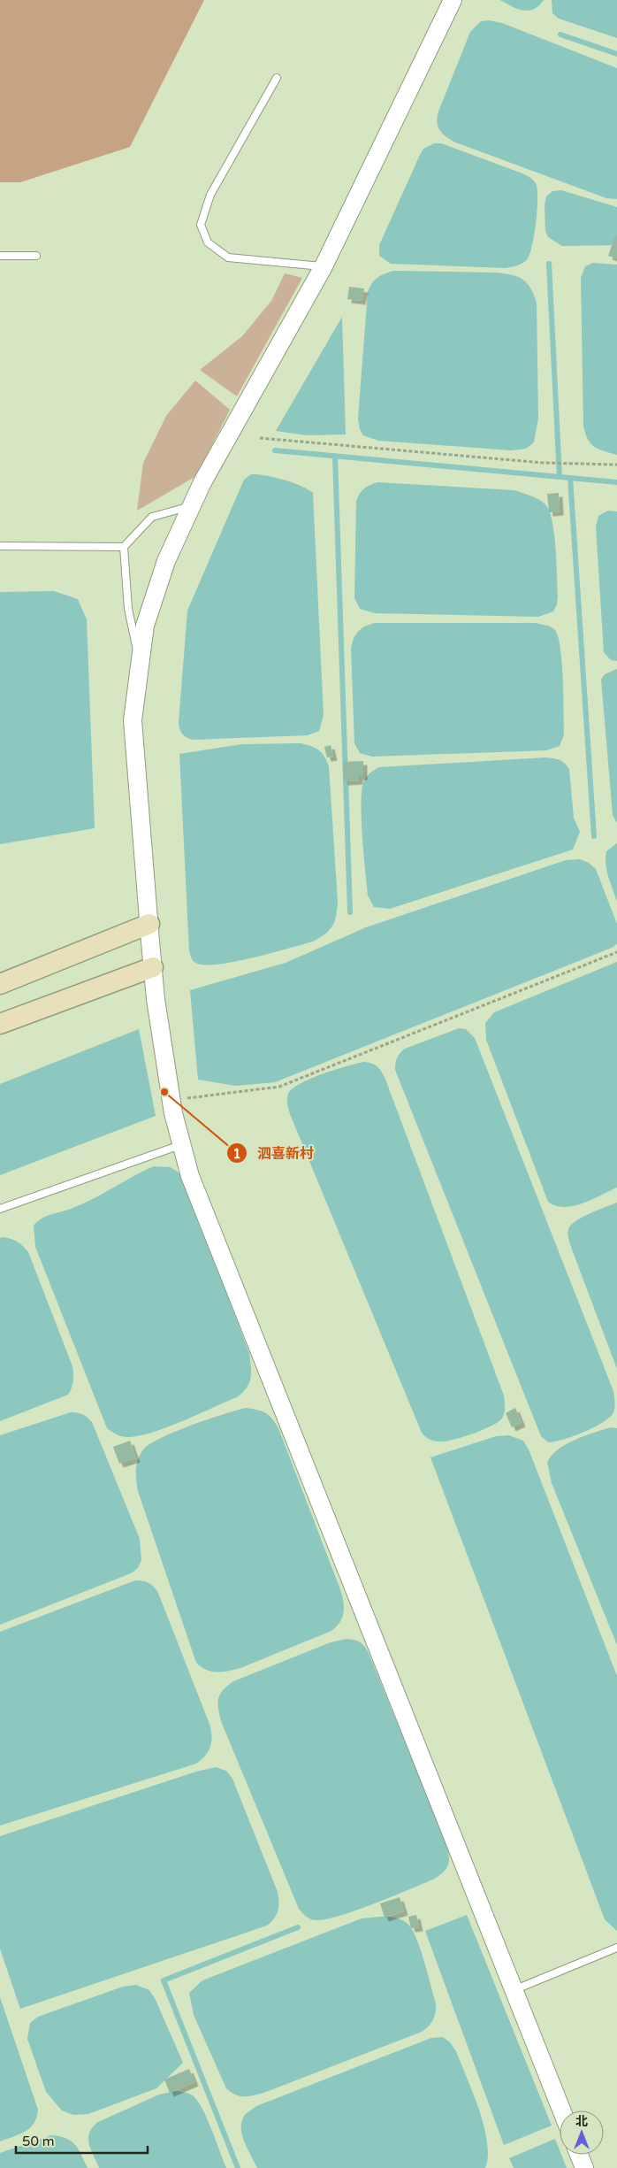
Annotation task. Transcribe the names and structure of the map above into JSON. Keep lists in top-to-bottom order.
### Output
{
  "places": ["泗喜新村"],
  "scale_bar": "50 m",
  "north": "top"
}
